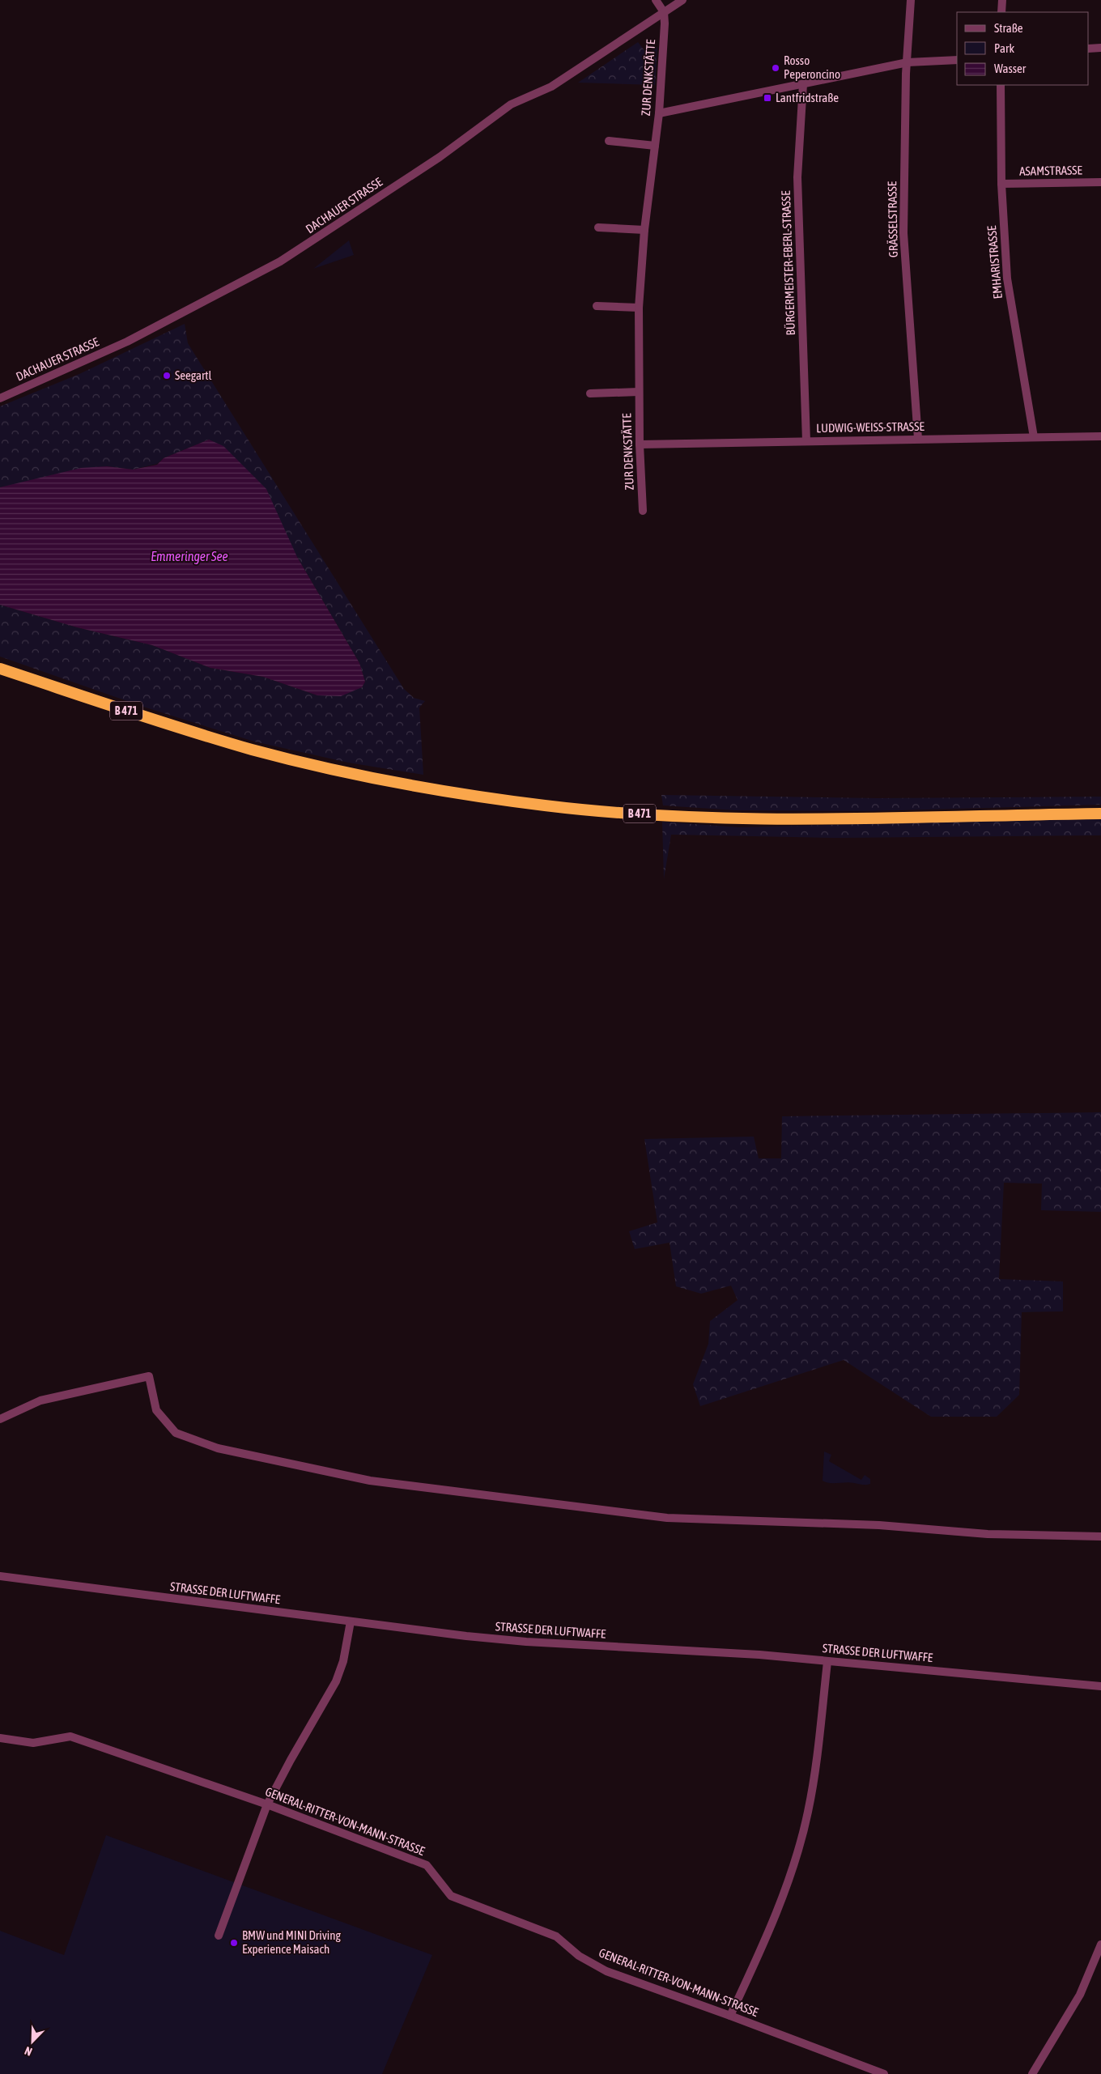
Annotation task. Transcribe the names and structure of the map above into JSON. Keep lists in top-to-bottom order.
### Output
{
  "streets": {
    "highway": ["B 471"],
    "street": [
      "ZUR DENKSTÄTTE",
      "ASAMSTRASSE",
      "DACHAUER STRASSE",
      "GRÄSSELSTRASSE",
      "EMHARISTRASSE",
      "BÜRGERMEISTER-EBERL-STRASSE",
      "LUDWIG-WEISS-STRASSE",
      "STRASSE DER LUFTWAFFE",
      "GENERAL-RITTER-VON-MANN-STRASSE"
    ]
  },
  "crossings": [
    ["ZUR DENKSTÄTTE", "DACHAUER STRASSE"],
    ["ZUR DENKSTÄTTE", "LUDWIG-WEISS-STRASSE"],
    ["ASAMSTRASSE", "EMHARISTRASSE"],
    ["GRÄSSELSTRASSE", "LUDWIG-WEISS-STRASSE"],
    ["EMHARISTRASSE", "LUDWIG-WEISS-STRASSE"],
    ["BÜRGERMEISTER-EBERL-STRASSE", "LUDWIG-WEISS-STRASSE"]
  ],
  "water": ["Emmeringer See"],
  "places": {
    "other": ["Rosso Peperoncino", "Seegartl", "BMW und MINI Driving Experience Maisach"],
    "transit": ["Lantfridstraße"]
  },
  "legend": ["Straße", "Park", "Wasser"],
  "north": "bottom left"
}
